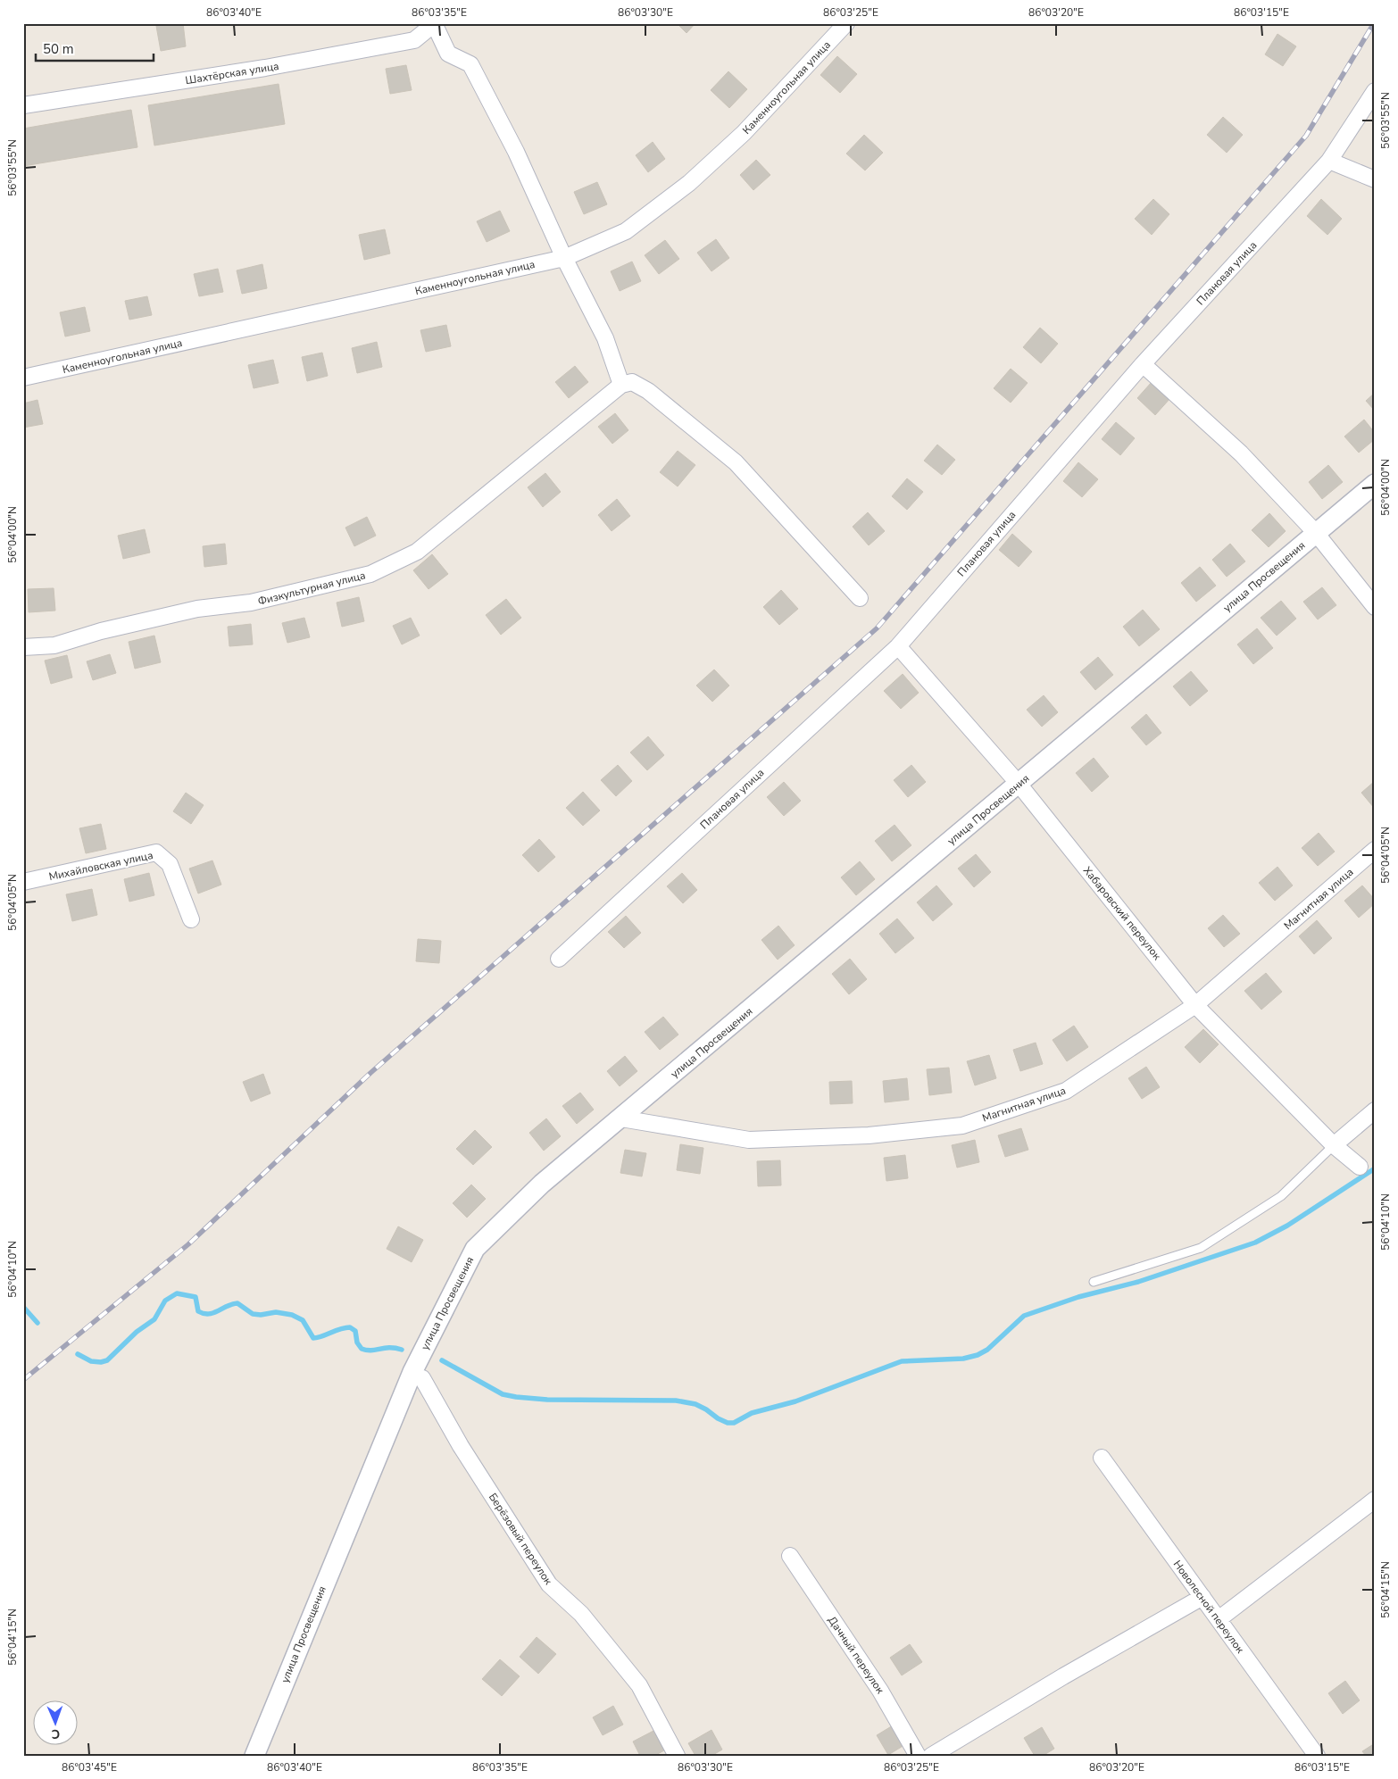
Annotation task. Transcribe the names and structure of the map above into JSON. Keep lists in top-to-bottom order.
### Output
{
  "streets": {
    "street": [
      "Шахтёрская улица",
      "Каменноугольная улица",
      "Плановая улица",
      "улица Просвещения",
      "Физкультурная улица",
      "Михайловская улица",
      "Магнитная улица",
      "Хабаровский переулок",
      "Берёзовый переулок",
      "Новолесной переулок",
      "Дачный переулок"
    ]
  },
  "crossings": [
    ["Плановая улица", "Хабаровский переулок"],
    ["улица Просвещения", "Магнитная улица"],
    ["улица Просвещения", "Хабаровский переулок"],
    ["Магнитная улица", "Хабаровский переулок"]
  ],
  "scale_bar": "50 m",
  "north": "bottom",
  "coordinates": [
    "86°03'40\"E",
    "86°03'35\"E",
    "86°03'30\"E",
    "86°03'25\"E",
    "86°03'20\"E",
    "86°03'15\"E",
    "56°03'55\"N",
    "56°04'00\"N",
    "56°04'05\"N",
    "56°04'10\"N",
    "56°04'15\"N",
    "86°03'45\"E"
  ]
}
